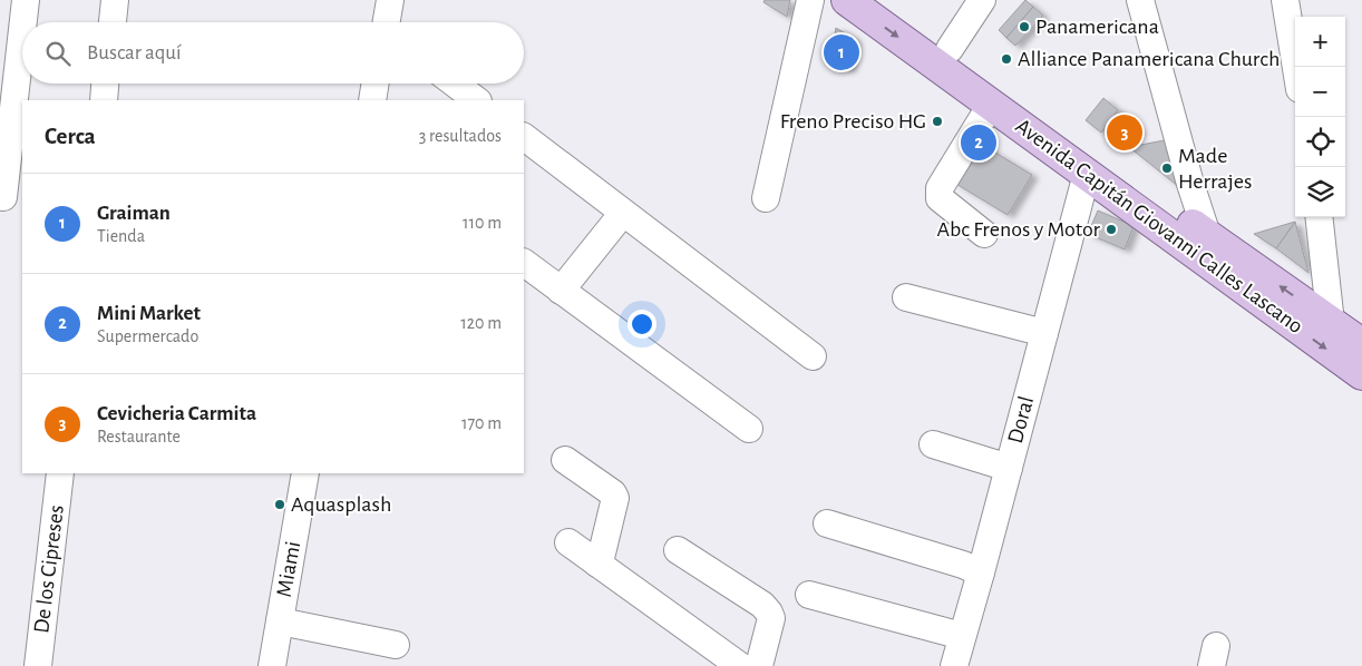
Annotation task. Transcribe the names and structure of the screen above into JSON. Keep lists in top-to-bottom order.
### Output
{
  "streets": {
    "main road": ["Avenida Capitán Giovanni Calles Lascano"],
    "street": ["Doral", "De los Cipreses", "Miami"]
  },
  "crossings": [
    ["Avenida Capitán Giovanni Calles Lascano", "Doral"]
  ],
  "places": [
    "Panamericana",
    "Alliance Panamericana Church",
    "Freno Preciso HG",
    "Made Herrajes",
    "Abc Frenos y Motor",
    "Aquasplash"
  ],
  "page": {
    "map_buttons": ["+", "−"],
    "search": "Buscar aquí",
    "pins": ["1", "3", "2"],
    "heading": ["Cerca", "3 resultados"],
    "list": [
      {
        "mark": "1",
        "name": "Graiman",
        "note": "Tienda",
        "value": "110 m"
      },
      {
        "mark": "2",
        "name": "Mini Market",
        "note": "Supermercado",
        "value": "120 m"
      },
      {
        "mark": "3",
        "name": "Cevicheria Carmita",
        "note": "Restaurante",
        "value": "170 m"
      }
    ]
  }
}
